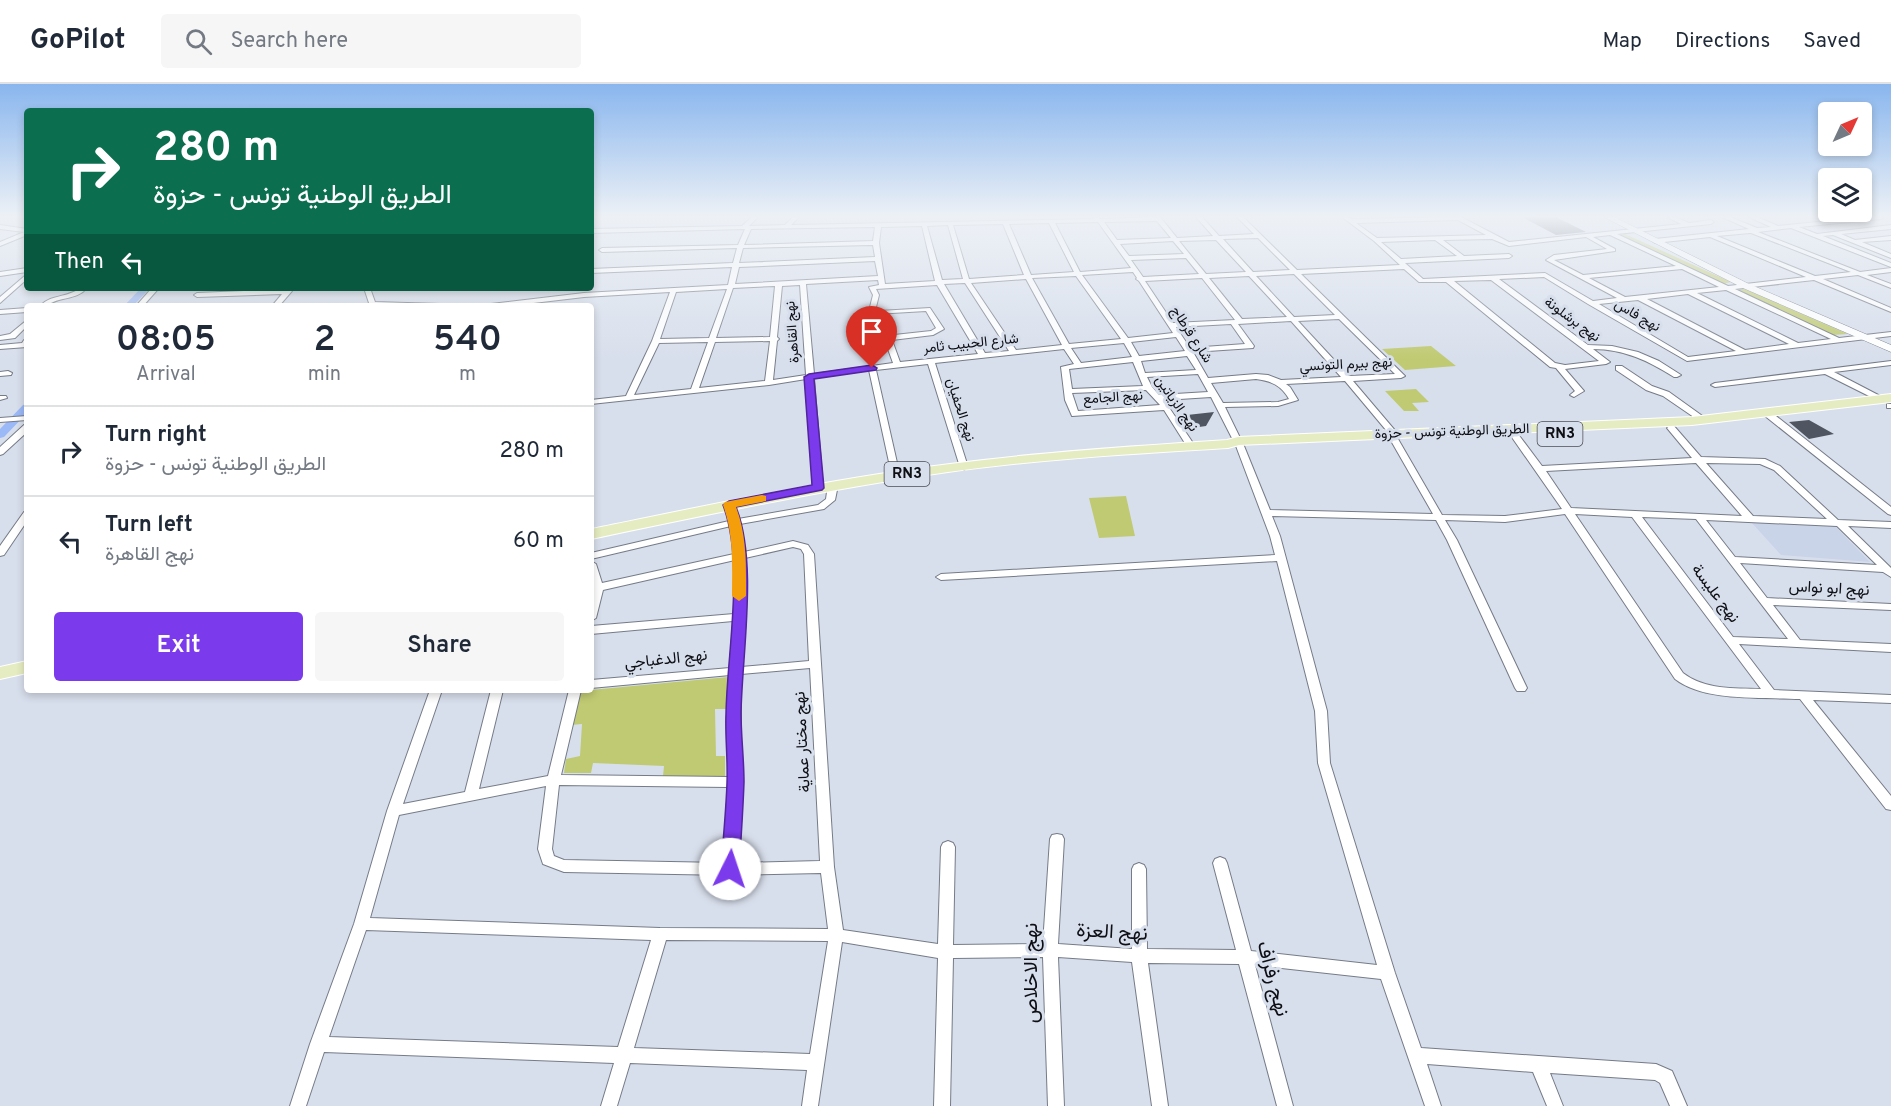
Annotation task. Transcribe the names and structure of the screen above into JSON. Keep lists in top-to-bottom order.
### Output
{
  "streets": {
    "main road": ["الطريق الوطنية تونس - حزوة", "RN3"],
    "street": [
      "نهج فاس",
      "نهج برشلونة",
      "نهج القاهرة",
      "شارع قرطاج",
      "شارع الحبيب ثامر",
      "نهج بيرم التونسي",
      "نهج الجامع",
      "نهج الزياتين",
      "نهج الحفيان",
      "نهج ابو نواس",
      "نهج عليسة",
      "نهج الدغباجي",
      "نهج مختار عماية",
      "نهج العزة",
      "نهج الاخلاص",
      "نهج رفراف"
    ]
  },
  "crossings": [
    ["نهج فاس", "نهج برشلونة"],
    ["نهج القاهرة", "شارع الحبيب ثامر"],
    ["نهج القاهرة", "الطريق الوطنية تونس - حزوة"],
    ["شارع قرطاج", "شارع الحبيب ثامر"],
    ["شارع قرطاج", "نهج بيرم التونسي"],
    ["شارع قرطاج", "الطريق الوطنية تونس - حزوة"],
    ["شارع قرطاج", "نهج العزة"],
    ["شارع الحبيب ثامر", "نهج الزياتين"],
    ["شارع الحبيب ثامر", "نهج الحفيان"],
    ["نهج الجامع", "نهج الزياتين"],
    ["نهج الزياتين", "الطريق الوطنية تونس - حزوة"],
    ["نهج الحفيان", "الطريق الوطنية تونس - حزوة"],
    ["نهج الدغباجي", "نهج مختار عماية"],
    ["نهج مختار عماية", "نهج العزة"],
    ["نهج العزة", "نهج الاخلاص"],
    ["نهج العزة", "نهج رفراف"]
  ],
  "north": "top right",
  "page": {
    "header": "GoPilot",
    "search": "Search here",
    "nav": ["Map", "Directions", "Saved"],
    "turn": ["280 m", "الطريق الوطنية تونس - حزوة"],
    "then": "Then",
    "eta": [
      "08:05",
      "Arrival",
      "2",
      "min",
      "540",
      "m"
    ],
    "list": [
      {
        "name": "Turn right",
        "note": "الطريق الوطنية تونس - حزوة",
        "value": "280 m"
      },
      {
        "name": "Turn left",
        "note": "نهج القاهرة",
        "value": "60 m"
      }
    ],
    "buttons": ["Exit", "Share"]
  }
}
